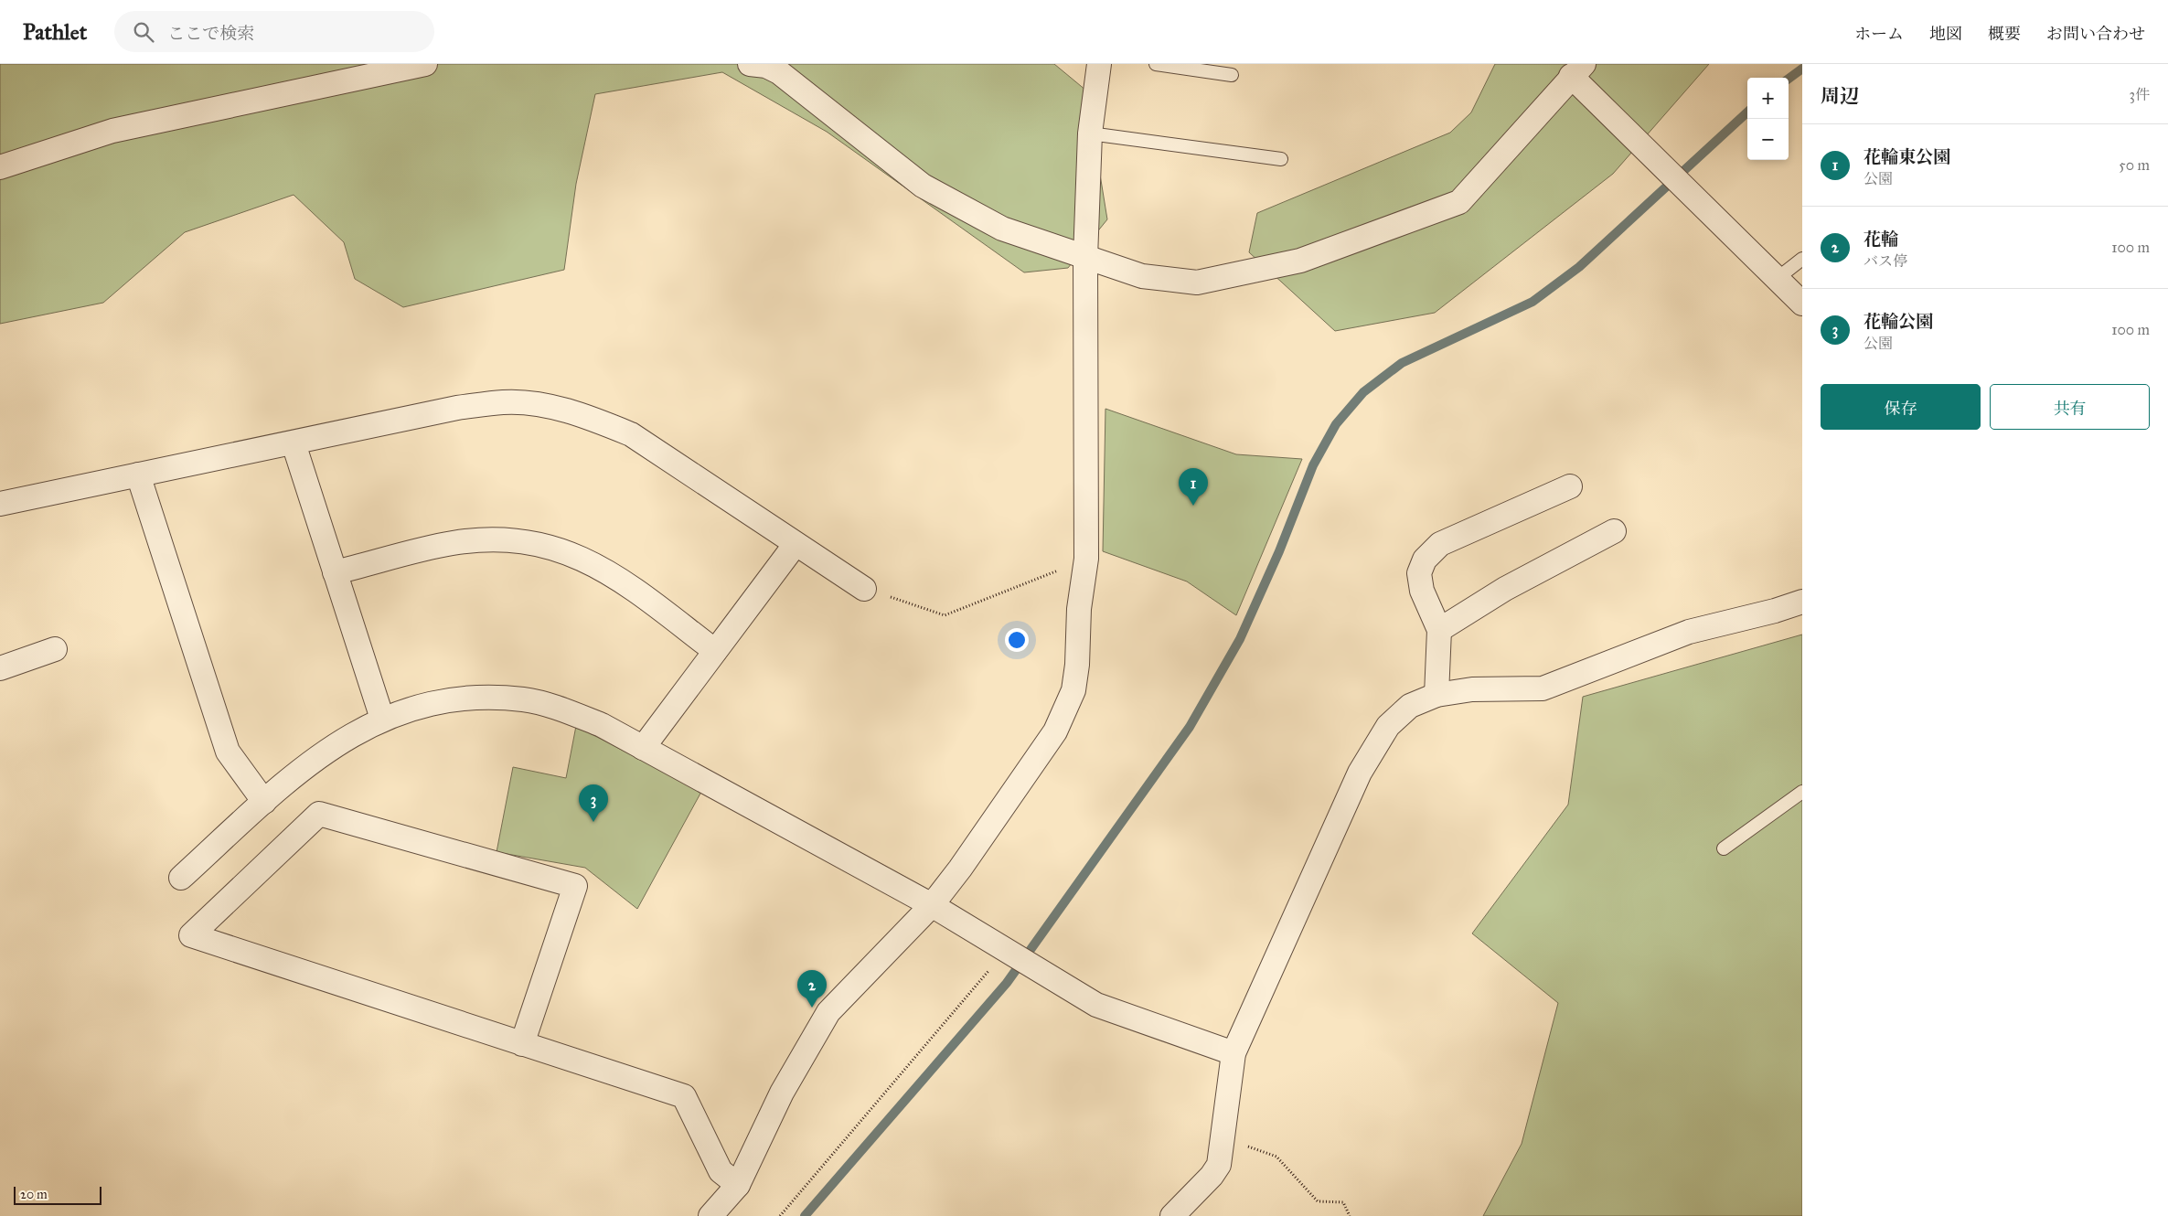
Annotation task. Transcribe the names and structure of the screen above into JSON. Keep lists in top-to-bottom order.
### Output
{
  "scale_bar": "20 m",
  "page": {
    "header": "Pathlet",
    "search": "ここで検索",
    "nav": [
      "ホーム",
      "地図",
      "概要",
      "お問い合わせ"
    ],
    "heading": ["周辺", "3件"],
    "map_buttons": ["+", "−"],
    "list": [
      {
        "mark": "1",
        "name": "花輪東公園",
        "note": "公園",
        "value": "50 m"
      },
      {
        "mark": "2",
        "name": "花輪",
        "note": "バス停",
        "value": "100 m"
      },
      {
        "mark": "3",
        "name": "花輪公園",
        "note": "公園",
        "value": "100 m"
      }
    ],
    "buttons": ["保存", "共有"],
    "pins": ["1", "3", "2"],
    "scale": "20 m"
  }
}
